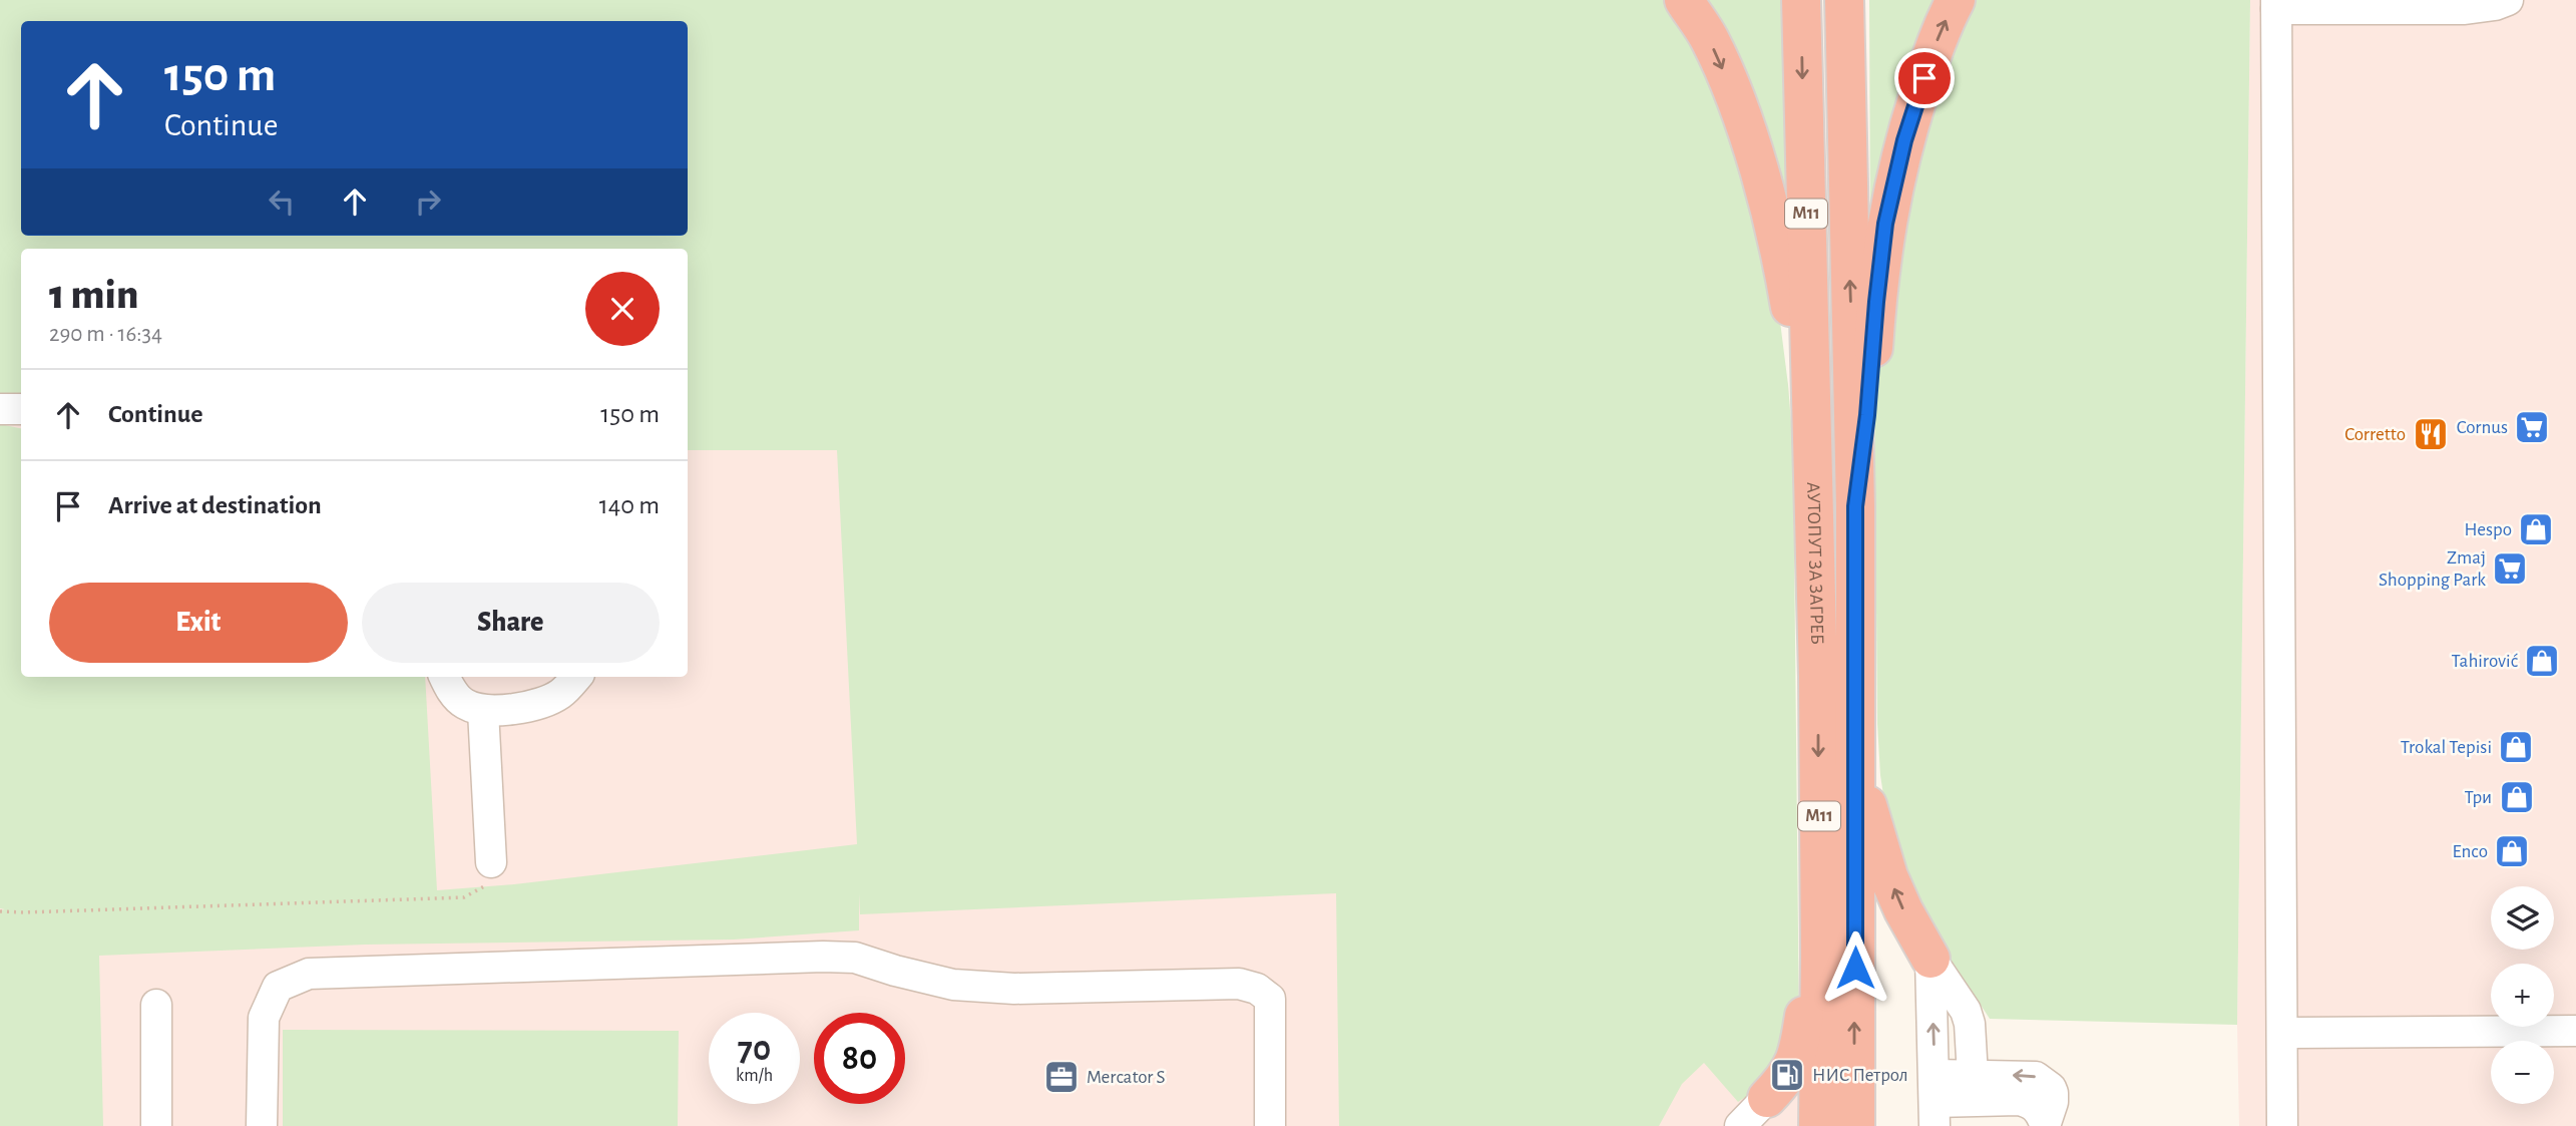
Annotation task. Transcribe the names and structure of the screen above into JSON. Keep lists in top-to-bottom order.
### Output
{
  "streets": {
    "highway": ["M11", "АУТОПУТ ЗА ЗАГРЕБ"]
  },
  "places": {
    "supermarket": ["Cornus", "Zmaj Shopping Park"],
    "restaurant": ["Corretto"],
    "shop": [
      "Hespo",
      "Tahirović",
      "Trokal Tepisi",
      "Три",
      "Enco"
    ],
    "fuel station": ["НИС Петрол"],
    "office": ["Mercator S"]
  },
  "page": {
    "turn": ["150 m", "Continue"],
    "heading": ["1 min", "290 m · 16:34"],
    "list": [
      {
        "name": "Continue",
        "value": "150 m"
      },
      {
        "name": "Arrive at destination",
        "value": "140 m"
      }
    ],
    "buttons": ["Exit", "Share"],
    "map_buttons": ["+", "−"],
    "speed": "70 km/h",
    "limit": "80"
  }
}
